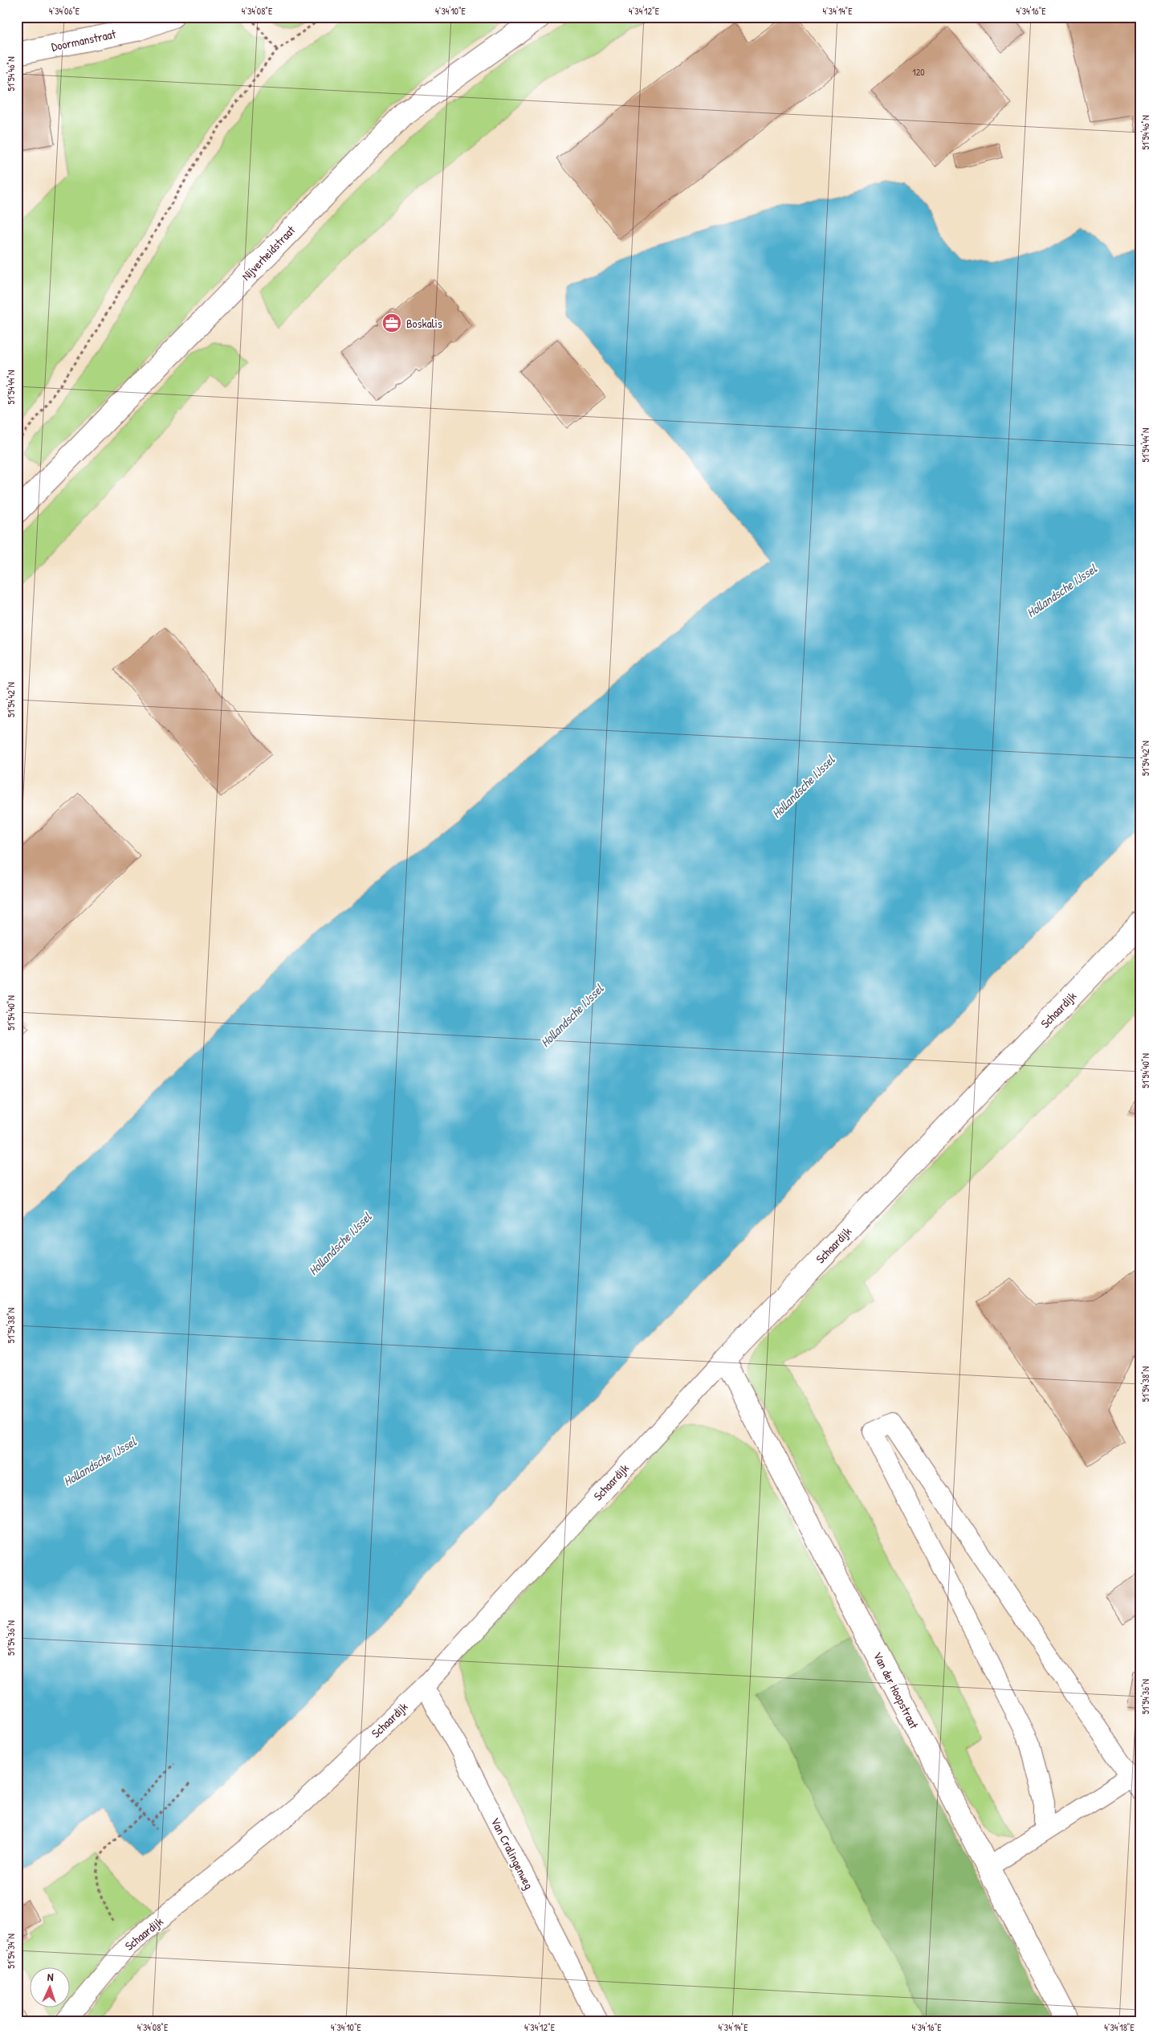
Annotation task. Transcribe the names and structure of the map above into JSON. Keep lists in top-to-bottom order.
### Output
{
  "streets": {
    "street": [
      "Doormanstraat",
      "Nijverheidstraat",
      "Schaardijk",
      "Van der Hoopstraat"
    ],
    "lane": ["Van Cralingenweg"]
  },
  "crossings": [
    ["Schaardijk", "Van der Hoopstraat"],
    ["Schaardijk", "Van Cralingenweg"]
  ],
  "water": ["Hollandsche IJssel"],
  "places": {
    "office": ["Boskalis"]
  },
  "house_numbers": ["120"],
  "north": "top",
  "coordinates": [
    "4°34'06\"E",
    "4°34'08\"E",
    "4°34'10\"E",
    "4°34'12\"E",
    "4°34'14\"E",
    "4°34'16\"E",
    "51°54'46\"N",
    "51°54'44\"N",
    "51°54'42\"N",
    "51°54'40\"N",
    "51°54'38\"N",
    "51°54'36\"N",
    "51°54'34\"N",
    "4°34'18\"E"
  ]
}
